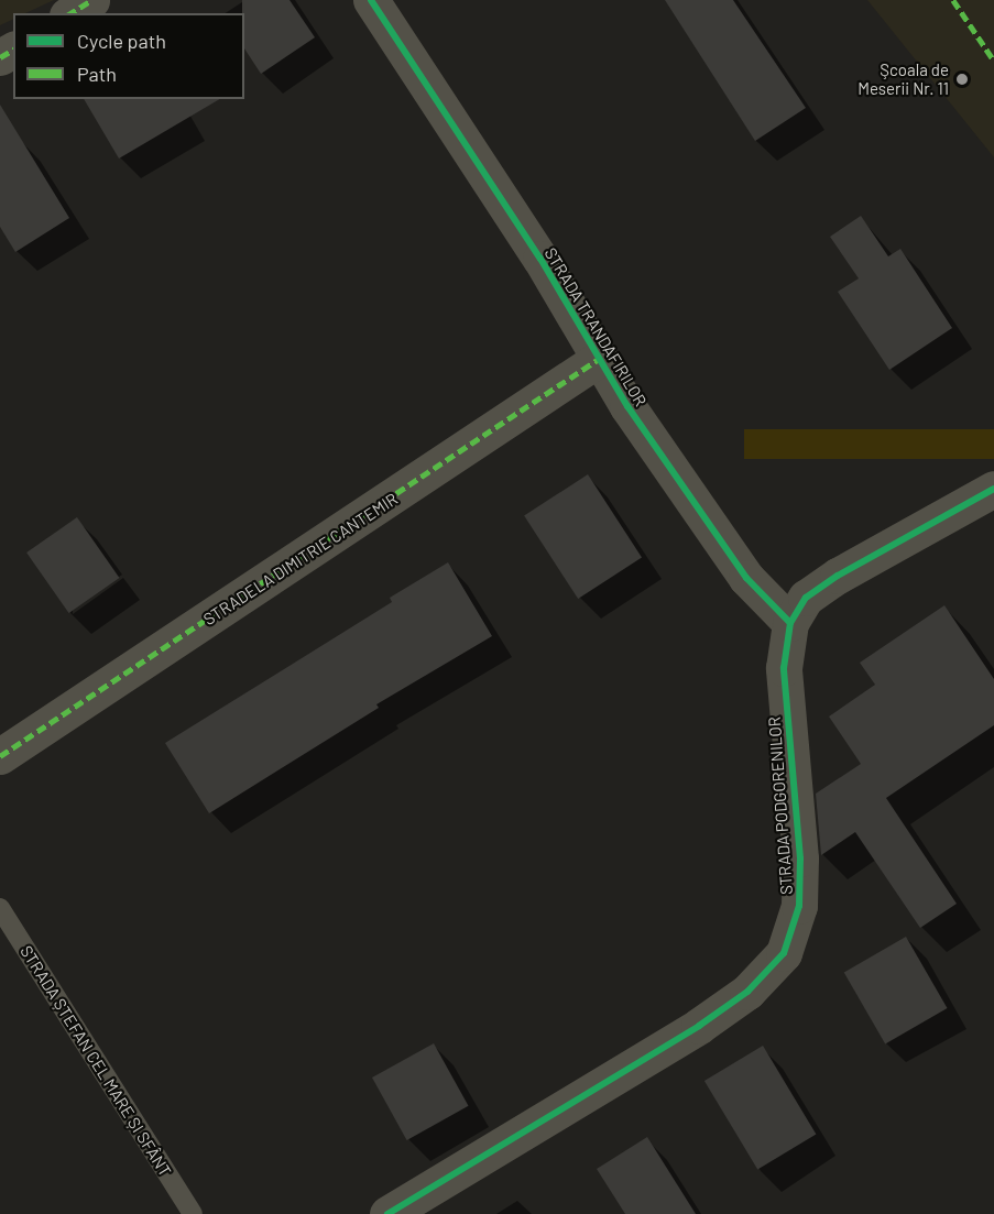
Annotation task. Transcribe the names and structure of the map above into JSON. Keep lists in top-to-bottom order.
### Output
{
  "streets": {
    "street": ["STRADA TRANDAFIRILOR", "STRADELA DIMITRIE CANTEMIR", "STRADA PODGORENILOR"],
    "lane": ["STRADA ȘTEFAN CEL MARE ȘI SFÂNT"]
  },
  "crossings": [
    ["STRADA TRANDAFIRILOR", "STRADELA DIMITRIE CANTEMIR"],
    ["STRADA TRANDAFIRILOR", "STRADA PODGORENILOR"]
  ],
  "places": ["Şcoala de Meserii Nr. 11"],
  "legend": ["Cycle path", "Path"]
}
